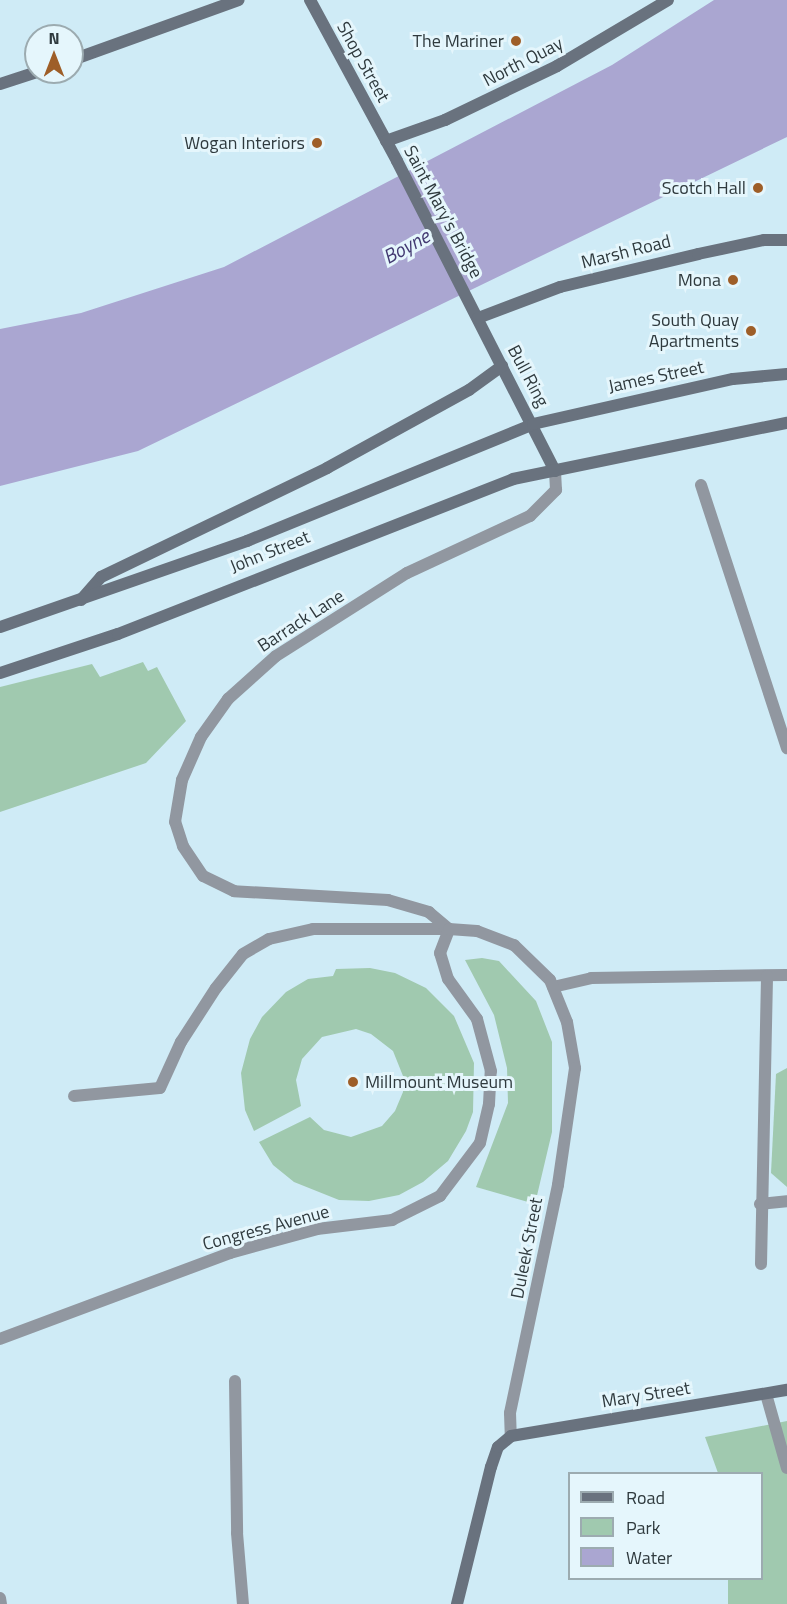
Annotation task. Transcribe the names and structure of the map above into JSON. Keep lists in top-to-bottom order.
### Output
{
  "streets": {
    "main road": [
      "Shop Street",
      "North Quay",
      "Saint Mary's Bridge",
      "Marsh Road",
      "Bull Ring",
      "James Street",
      "John Street",
      "Mary Street"
    ],
    "street": ["Barrack Lane", "Congress Avenue", "Duleek Street"]
  },
  "crossings": [
    ["Shop Street", "North Quay"],
    ["Shop Street", "Saint Mary's Bridge"],
    ["North Quay", "Saint Mary's Bridge"],
    ["Saint Mary's Bridge", "Bull Ring"],
    ["Marsh Road", "Bull Ring"],
    ["Bull Ring", "James Street"],
    ["Bull Ring", "John Street"],
    ["Bull Ring", "Barrack Lane"],
    ["James Street", "John Street"],
    ["John Street", "Barrack Lane"],
    ["Barrack Lane", "Congress Avenue"],
    ["Barrack Lane", "Duleek Street"],
    ["Congress Avenue", "Duleek Street"],
    ["Duleek Street", "Mary Street"]
  ],
  "water": ["Boyne"],
  "places": [
    "The Mariner",
    "Wogan Interiors",
    "Scotch Hall",
    "Mona",
    "South Quay Apartments",
    "Millmount Museum"
  ],
  "legend": ["Road", "Park", "Water"],
  "north": "top"
}
